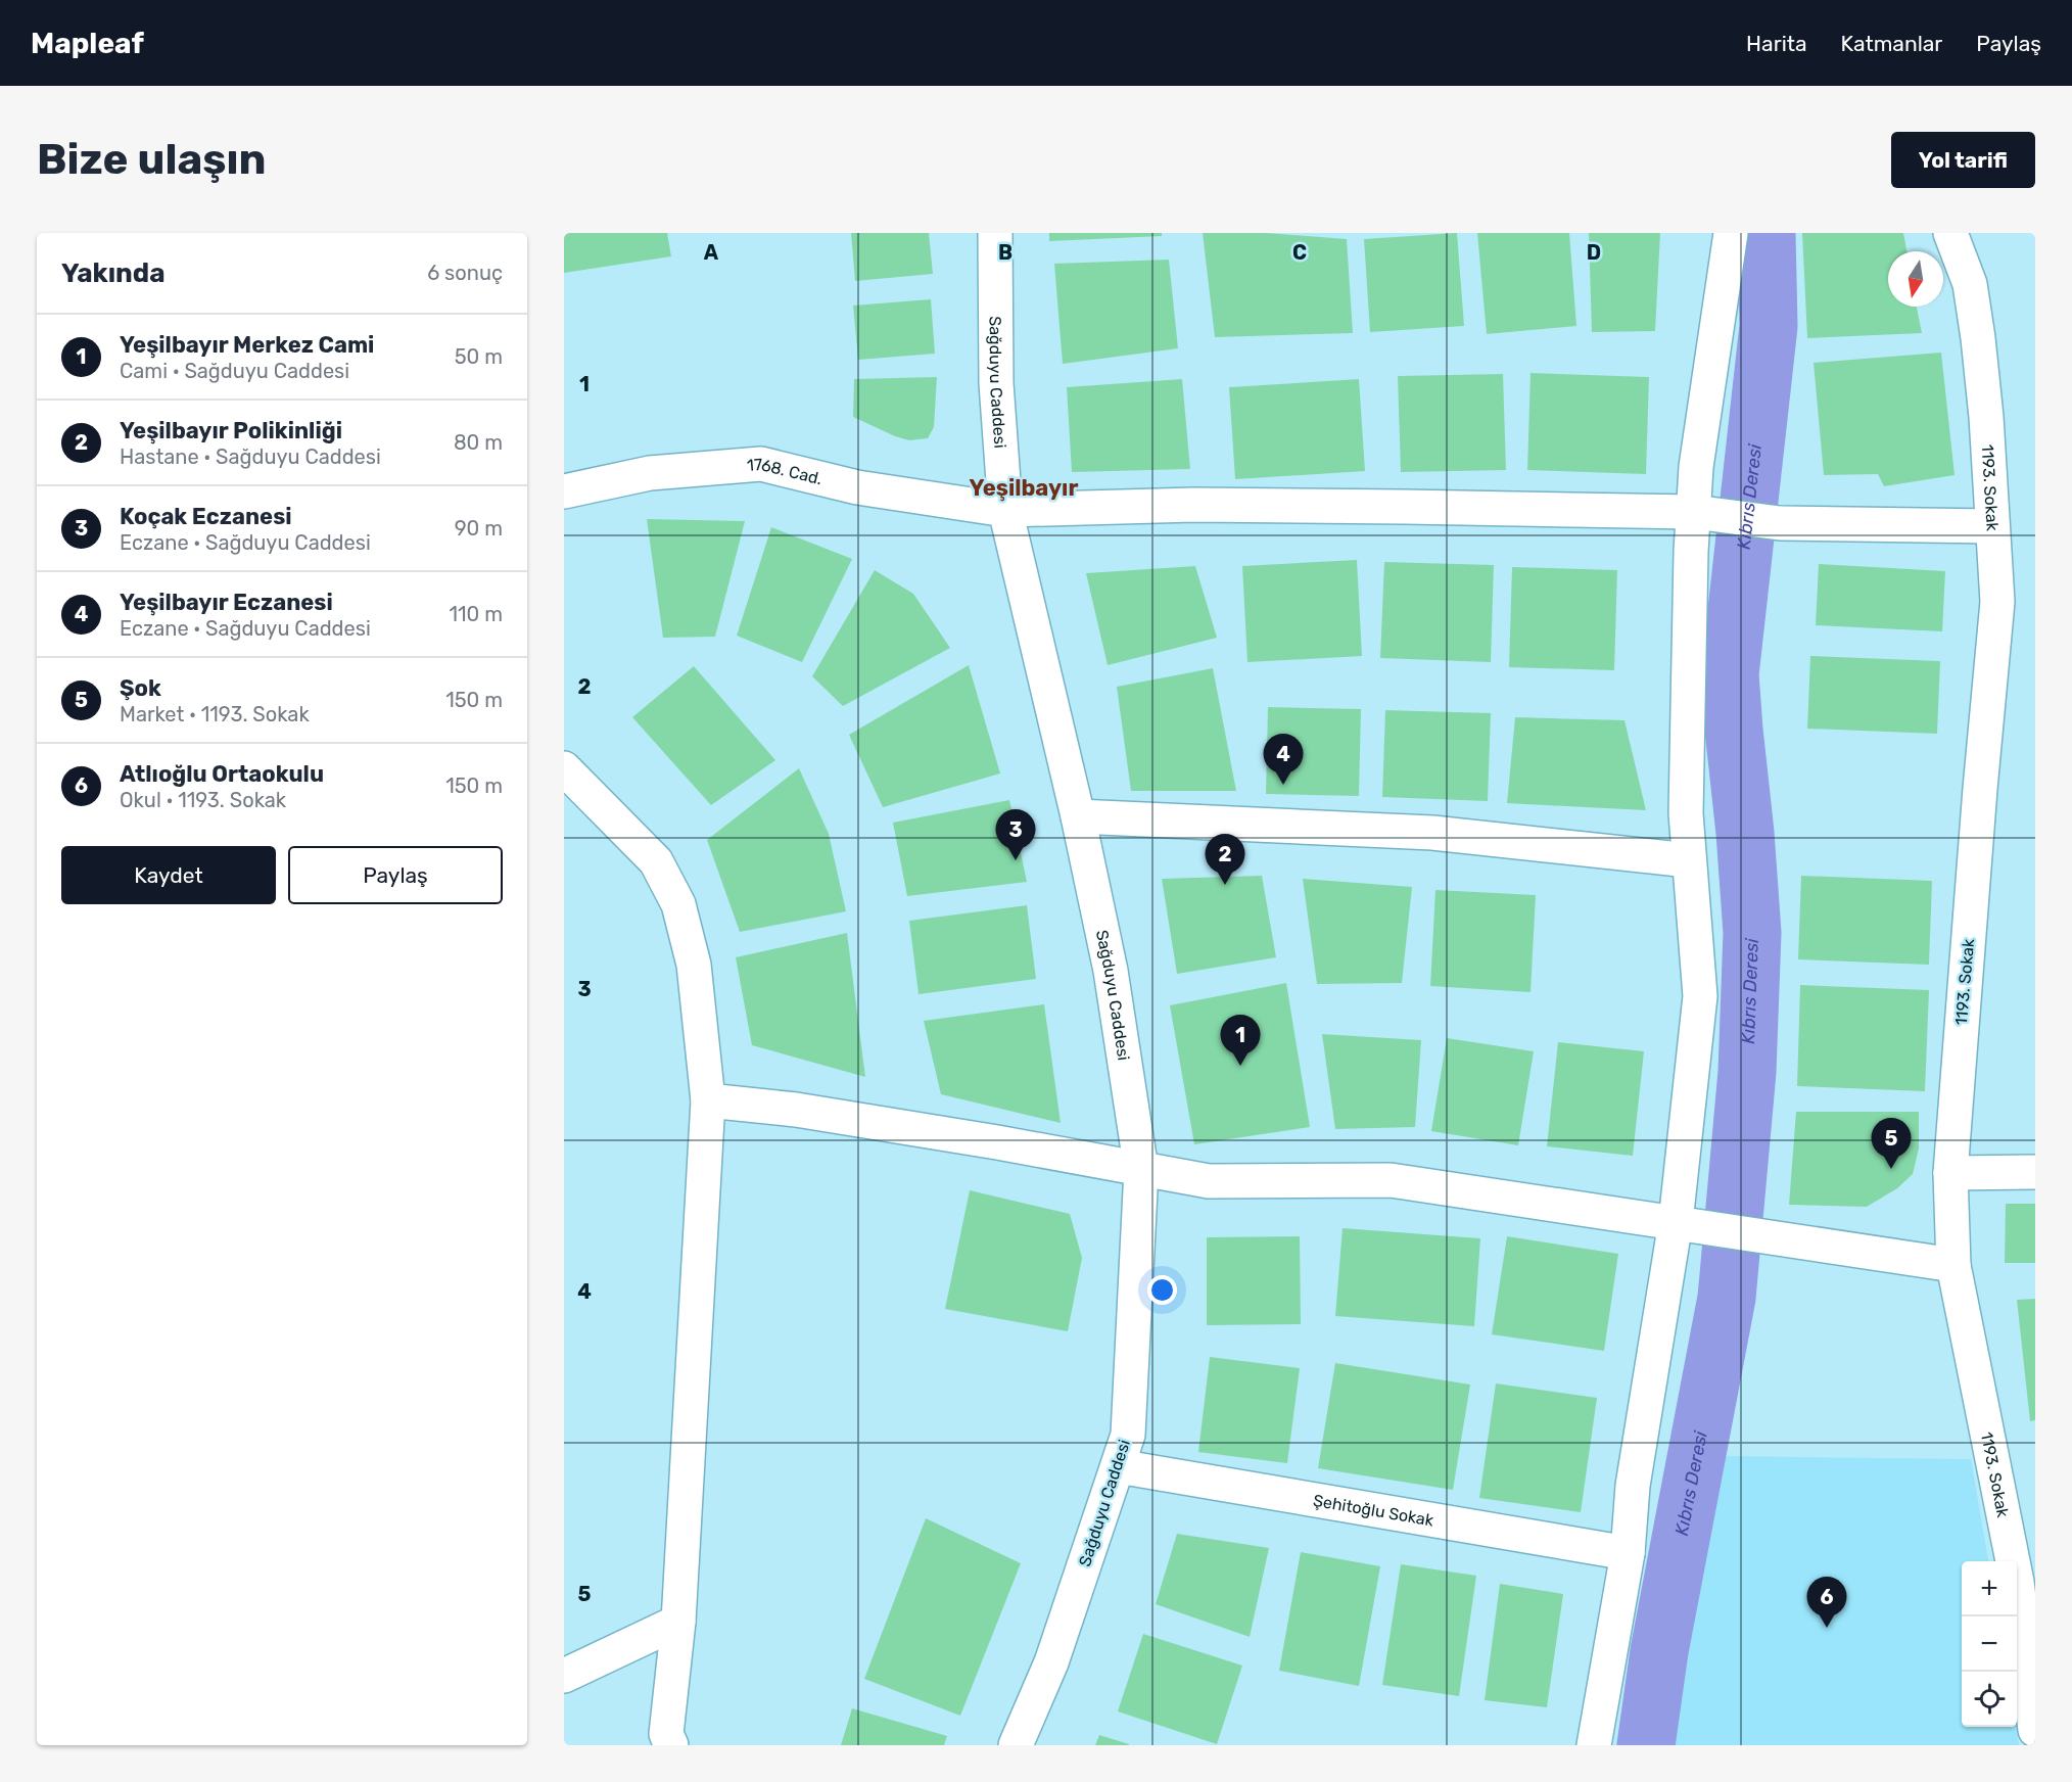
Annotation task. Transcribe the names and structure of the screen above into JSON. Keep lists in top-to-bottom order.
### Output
{
  "streets": {
    "street": [
      "Sağduyu Caddesi",
      "1768. Cad.",
      "1193. Sokak",
      "Şehitoğlu Sokak"
    ]
  },
  "crossings": [
    ["Sağduyu Caddesi", "1768. Cad."],
    ["Sağduyu Caddesi", "Şehitoğlu Sokak"],
    ["1768. Cad.", "1193. Sokak"]
  ],
  "districts": ["Yeşilbayır"],
  "water": ["Kıbrıs Deresi"],
  "north": "bottom",
  "page": {
    "header": "Mapleaf",
    "nav": ["Harita", "Katmanlar", "Paylaş"],
    "buttons": [
      "Yol tarifi",
      ["Kaydet", "Paylaş"]
    ],
    "title": "Bize ulaşın",
    "heading": ["Yakında", "6 sonuç"],
    "list": [
      {
        "mark": "1",
        "name": "Yeşilbayır Merkez Cami",
        "note": "Cami · Sağduyu Caddesi",
        "value": "50 m"
      },
      {
        "mark": "2",
        "name": "Yeşilbayır Polikinliği",
        "note": "Hastane · Sağduyu Caddesi",
        "value": "80 m"
      },
      {
        "mark": "3",
        "name": "Koçak Eczanesi",
        "note": "Eczane · Sağduyu Caddesi",
        "value": "90 m"
      },
      {
        "mark": "4",
        "name": "Yeşilbayır Eczanesi",
        "note": "Eczane · Sağduyu Caddesi",
        "value": "110 m"
      },
      {
        "mark": "5",
        "name": "Şok",
        "note": "Market · 1193. Sokak",
        "value": "150 m"
      },
      {
        "mark": "6",
        "name": "Atlıoğlu Ortaokulu",
        "note": "Okul · 1193. Sokak",
        "value": "150 m"
      }
    ],
    "pins": [
      "4",
      "3",
      "2",
      "1",
      "5",
      "6"
    ],
    "map_buttons": ["+", "−"]
  },
  "grid": {
    "columns": [
      "A",
      "B",
      "C",
      "D"
    ],
    "rows": [
      "1",
      "2",
      "3",
      "4",
      "5"
    ]
  }
}
